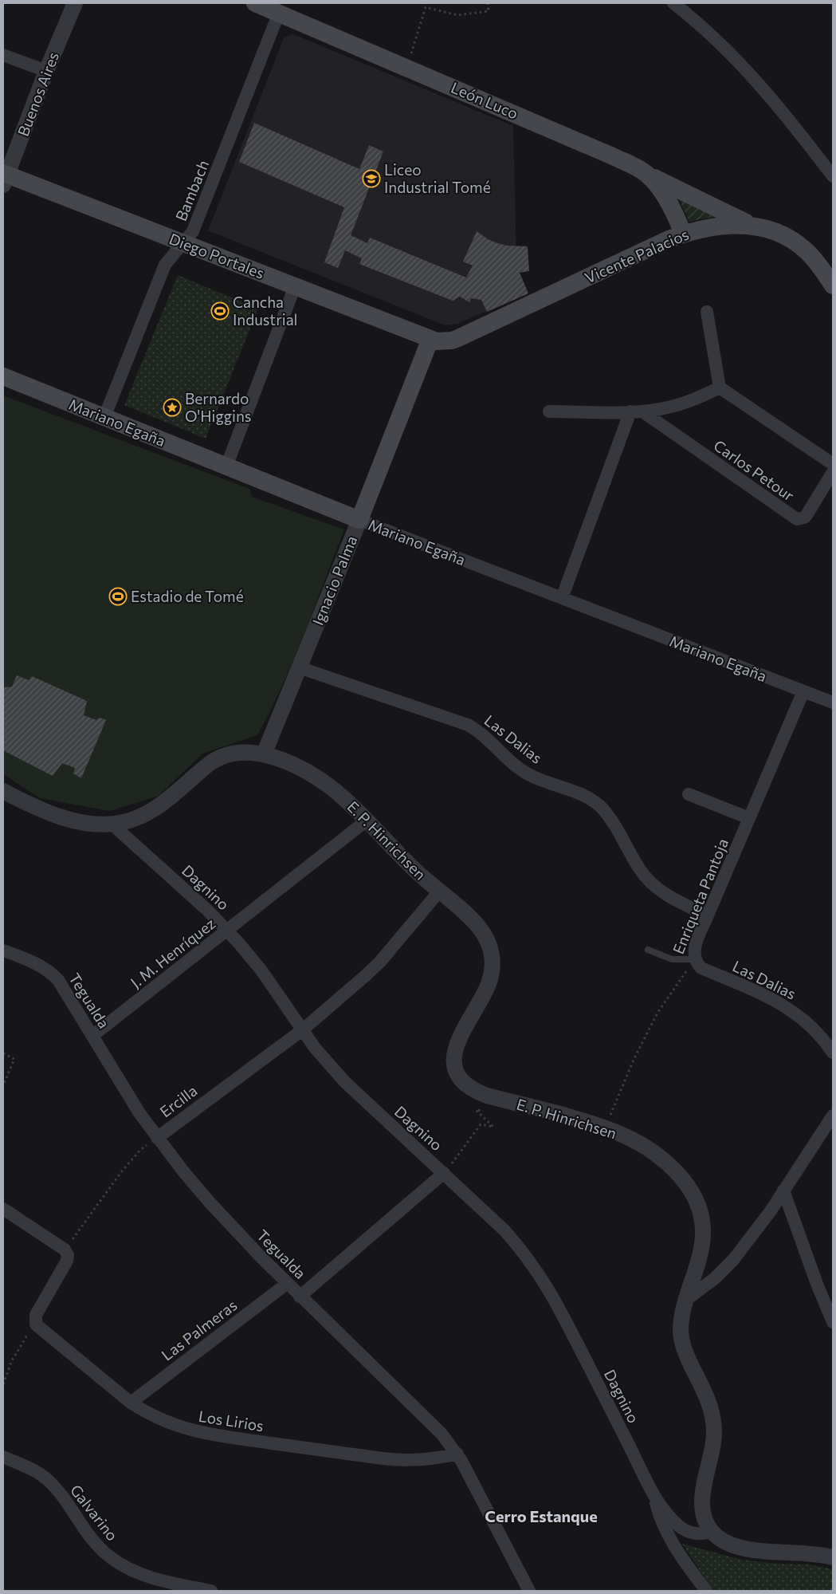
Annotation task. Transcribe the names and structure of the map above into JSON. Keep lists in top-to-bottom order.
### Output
{
  "streets": {
    "main road": [
      "León Luco",
      "Diego Portales",
      "Vicente Palacios",
      "Mariano Egaña",
      "Ignacio Palma"
    ],
    "street": [
      "Buenos Aires",
      "Bambach",
      "Carlos Petour",
      "Las Dalias",
      "E. P. Hinrichsen",
      "Dagnino",
      "Enriqueta Pantoja",
      "J. M. Henríquez",
      "Tegualda",
      "Ercilla",
      "Las Palmeras",
      "Los Lirios",
      "Galvarino"
    ]
  },
  "crossings": [
    ["Buenos Aires", "Diego Portales"],
    ["León Luco", "Bambach"],
    ["León Luco", "Vicente Palacios"],
    ["Bambach", "Diego Portales"],
    ["Bambach", "Mariano Egaña"],
    ["Diego Portales", "Vicente Palacios"],
    ["Diego Portales", "Ignacio Palma"],
    ["Vicente Palacios", "Ignacio Palma"],
    ["Mariano Egaña", "Ignacio Palma"],
    ["Mariano Egaña", "Enriqueta Pantoja"],
    ["Ignacio Palma", "Las Dalias"],
    ["Ignacio Palma", "E. P. Hinrichsen"],
    ["Las Dalias", "Enriqueta Pantoja"],
    ["E. P. Hinrichsen", "Dagnino"],
    ["E. P. Hinrichsen", "Enriqueta Pantoja"],
    ["E. P. Hinrichsen", "J. M. Henríquez"],
    ["E. P. Hinrichsen", "Ercilla"],
    ["Dagnino", "J. M. Henríquez"],
    ["Dagnino", "Ercilla"],
    ["J. M. Henríquez", "Tegualda"],
    ["Tegualda", "Ercilla"],
    ["Tegualda", "Las Palmeras"],
    ["Tegualda", "Los Lirios"],
    ["Las Palmeras", "Los Lirios"]
  ],
  "districts": ["Cerro Estanque"],
  "places": {
    "school or university": ["Liceo Industrial Tomé"],
    "sports": ["Cancha Industrial", "Estadio de Tomé"],
    "place": ["Bernardo O'Higgins"]
  }
}
